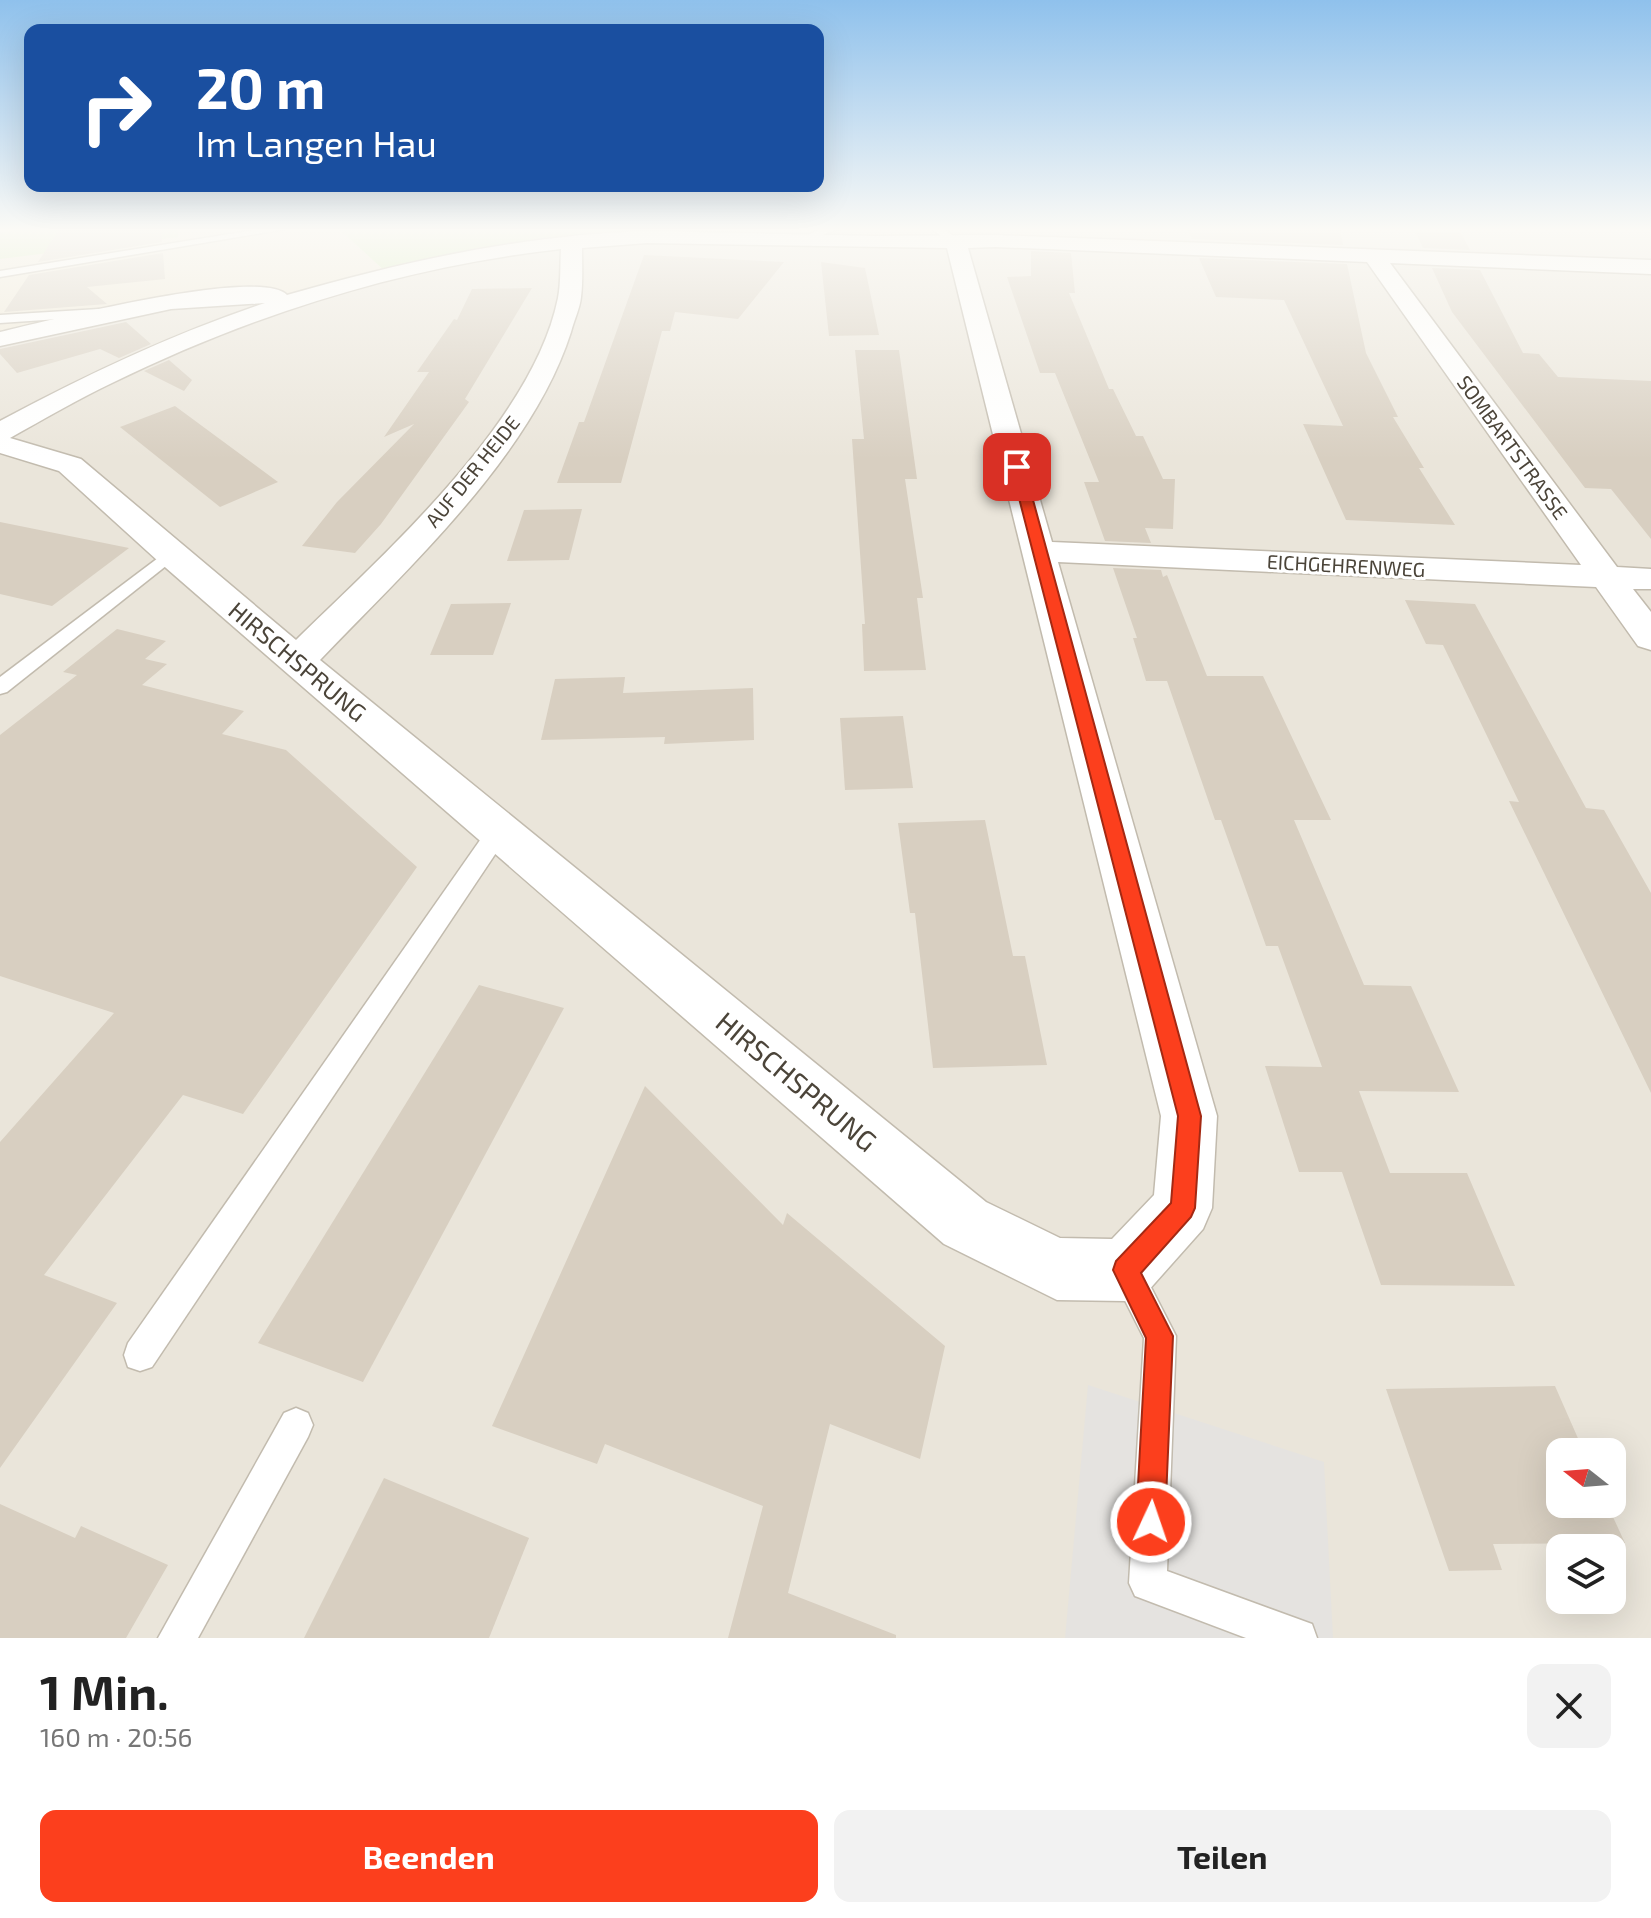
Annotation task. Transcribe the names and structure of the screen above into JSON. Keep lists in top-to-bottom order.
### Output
{
  "streets": {
    "street": [
      "SOMBARTSTRASSE",
      "AUF DER HEIDE",
      "EICHGEHRENWEG",
      "HIRSCHSPRUNG"
    ]
  },
  "crossings": [
    ["SOMBARTSTRASSE", "EICHGEHRENWEG"],
    ["AUF DER HEIDE", "HIRSCHSPRUNG"]
  ],
  "north": "left",
  "page": {
    "turn": ["20 m", "Im Langen Hau"],
    "heading": ["1 Min.", "160 m · 20:56"],
    "buttons": ["Beenden", "Teilen"]
  }
}
